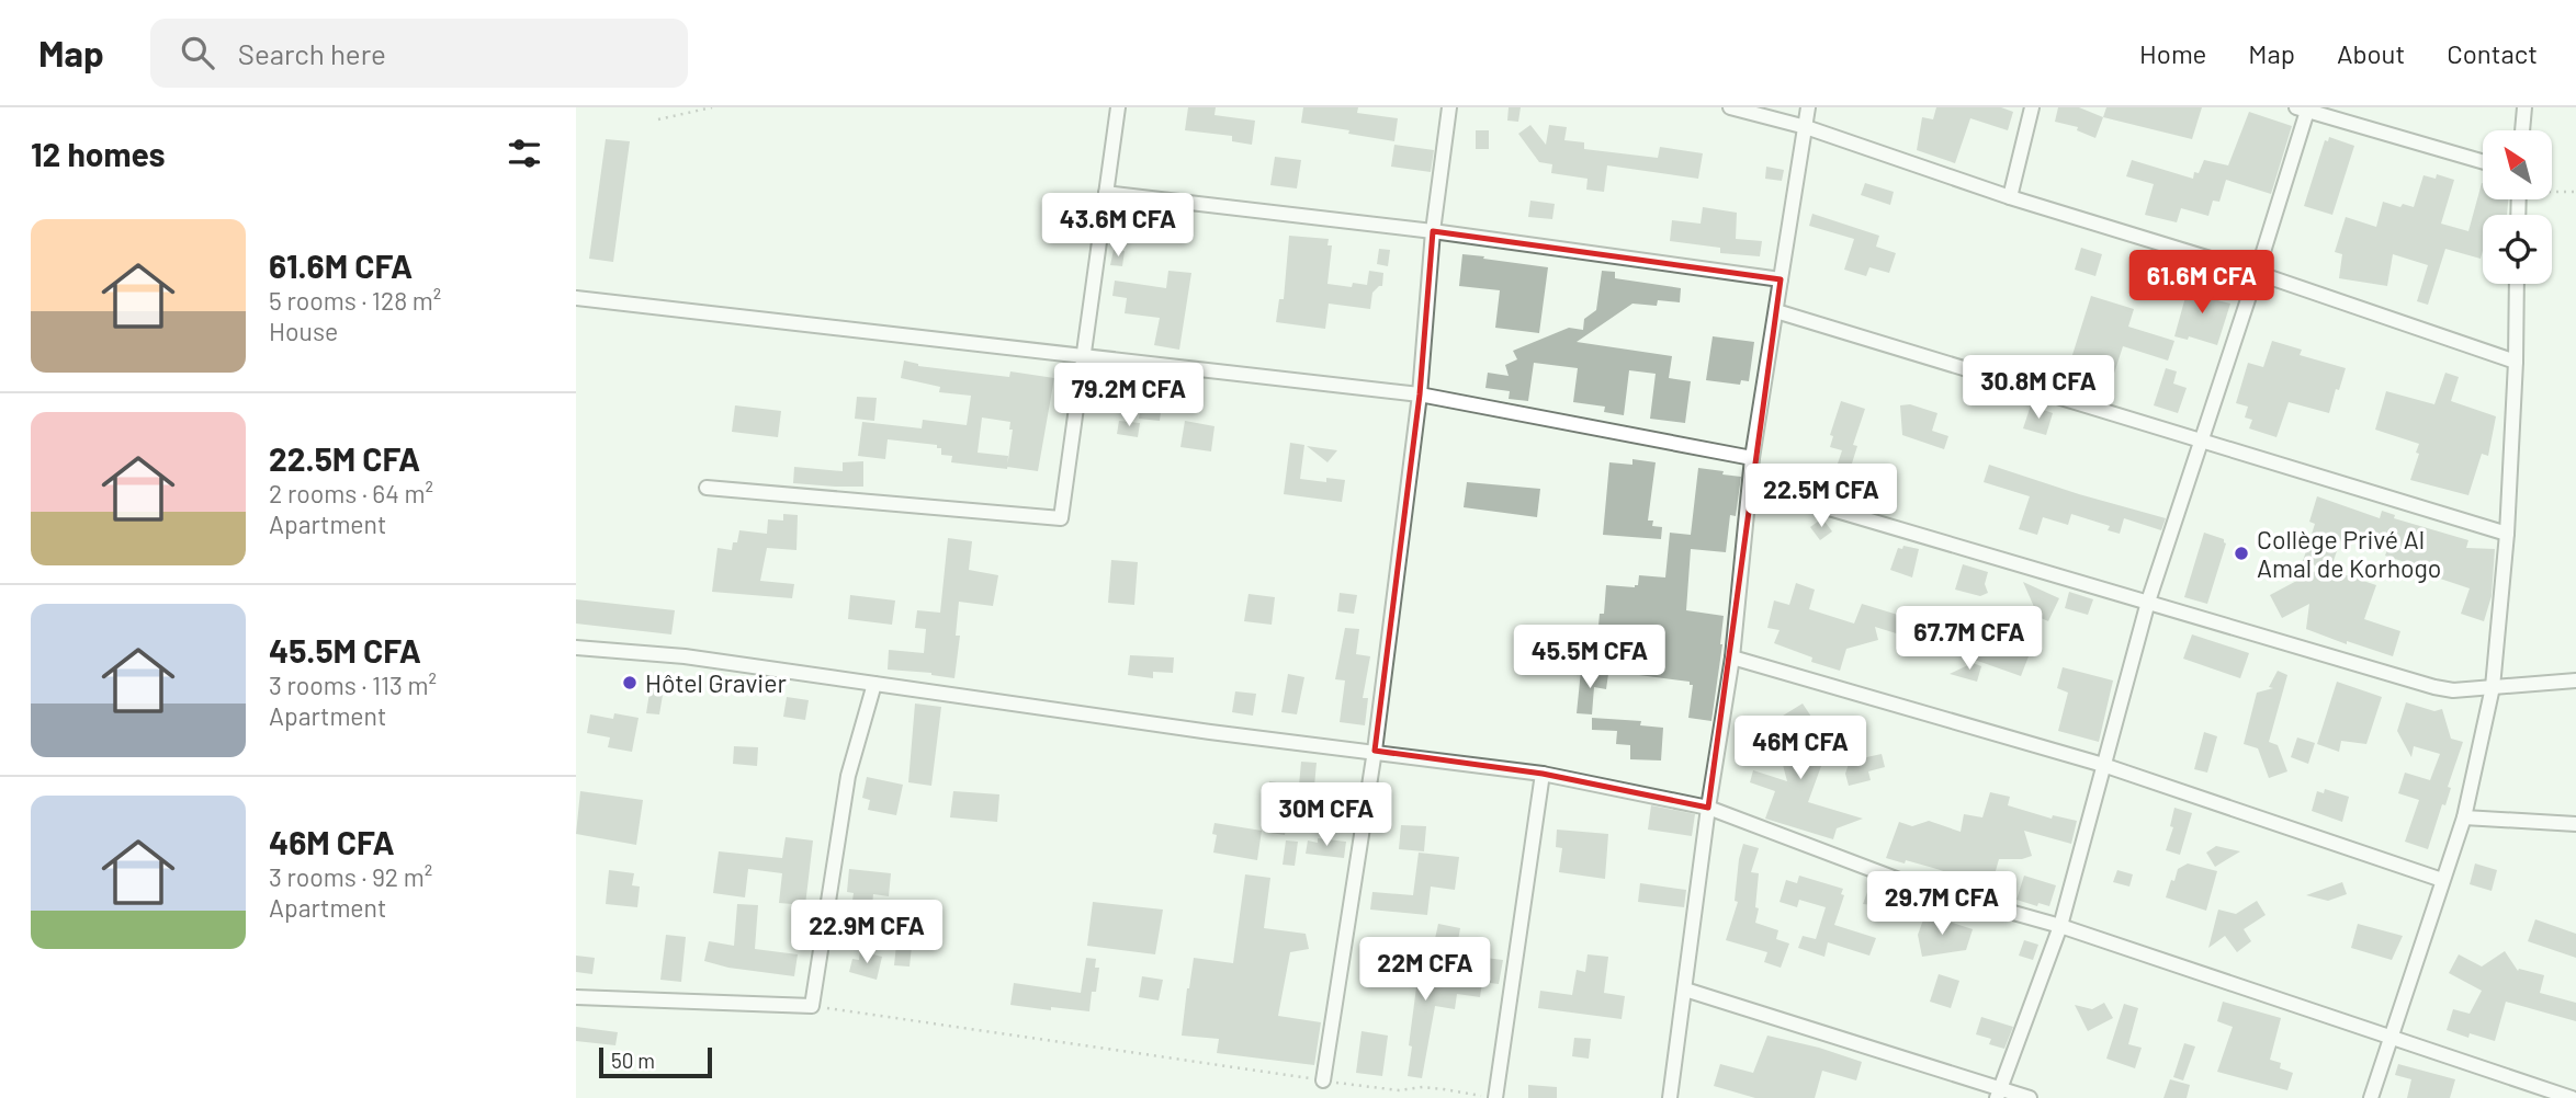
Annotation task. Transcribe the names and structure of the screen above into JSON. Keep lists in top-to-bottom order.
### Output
{
  "places": ["Collège Privé Al Amal de Korhogo", "Hôtel Gravier"],
  "scale_bar": "50 m",
  "north": "top left",
  "page": {
    "header": "Map",
    "search": "Search here",
    "nav": [
      "Home",
      "Map",
      "About",
      "Contact"
    ],
    "heading": "12 homes",
    "price": [
      "43.6M CFA",
      "61.6M CFA",
      "30.8M CFA",
      "79.2M CFA",
      "22.5M CFA",
      "67.7M CFA",
      "45.5M CFA",
      "46M CFA",
      "30M CFA",
      "29.7M CFA",
      "22.9M CFA",
      "22M CFA"
    ],
    "list": [
      {
        "name": "61.6M CFA",
        "note": "5 rooms · 128 m² · House"
      },
      {
        "name": "22.5M CFA",
        "note": "2 rooms · 64 m² · Apartment"
      },
      {
        "name": "45.5M CFA",
        "note": "3 rooms · 113 m² · Apartment"
      },
      {
        "name": "46M CFA",
        "note": "3 rooms · 92 m² · Apartment"
      }
    ],
    "scale": "50 m"
  }
}
